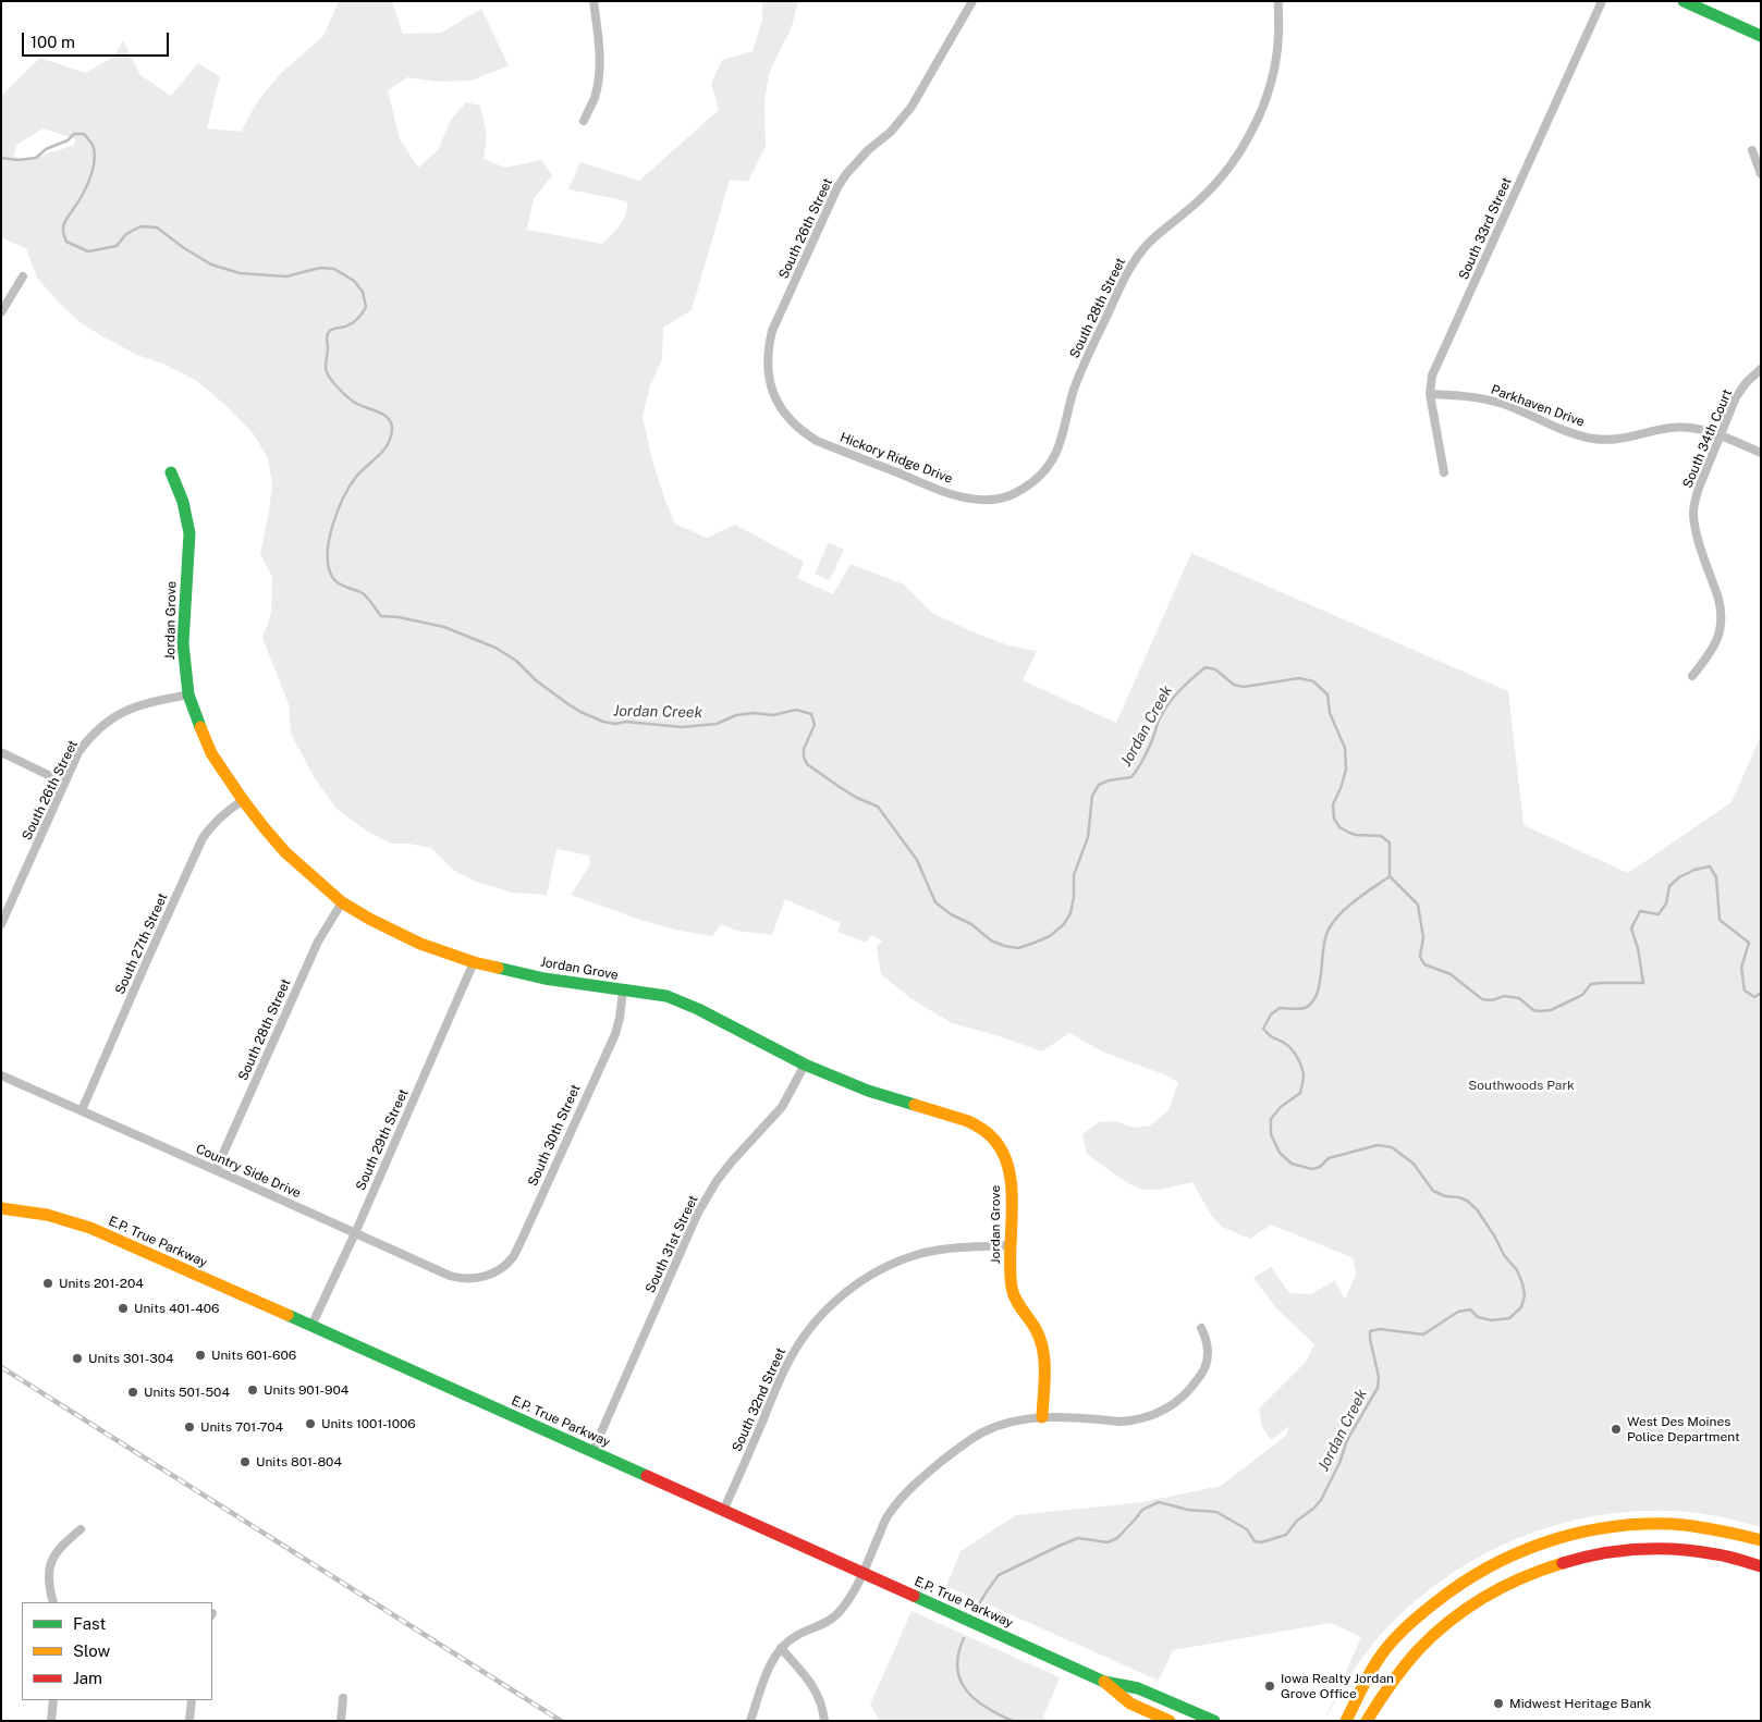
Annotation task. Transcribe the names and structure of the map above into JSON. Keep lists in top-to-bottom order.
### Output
{
  "streets": {
    "main road": ["Jordan Grove", "E.P. True Parkway"],
    "street": [
      "South 26th Street",
      "South 33rd Street",
      "South 28th Street",
      "Parkhaven Drive",
      "South 34th Court",
      "Hickory Ridge Drive",
      "South 27th Street",
      "South 30th Street",
      "South 29th Street",
      "Country Side Drive",
      "South 31st Street",
      "South 32nd Street"
    ]
  },
  "crossings": [
    ["South 26th Street", "Hickory Ridge Drive"],
    ["South 26th Street", "Jordan Grove"],
    ["South 33rd Street", "Parkhaven Drive"],
    ["South 28th Street", "Hickory Ridge Drive"],
    ["South 28th Street", "Jordan Grove"],
    ["South 28th Street", "Country Side Drive"],
    ["Parkhaven Drive", "South 34th Court"],
    ["Jordan Grove", "South 27th Street"],
    ["Jordan Grove", "South 30th Street"],
    ["Jordan Grove", "South 29th Street"],
    ["Jordan Grove", "South 31st Street"],
    ["Jordan Grove", "South 32nd Street"],
    ["South 27th Street", "Country Side Drive"],
    ["South 30th Street", "Country Side Drive"],
    ["South 29th Street", "Country Side Drive"],
    ["South 29th Street", "E.P. True Parkway"],
    ["E.P. True Parkway", "South 31st Street"],
    ["E.P. True Parkway", "South 32nd Street"]
  ],
  "water": ["Jordan Creek"],
  "parks": ["Southwoods Park"],
  "places": [
    "Units 201-204",
    "Units 401-406",
    "Units 601-606",
    "Units 301-304",
    "Units 901-904",
    "Units 501-504",
    "Units 1001-1006",
    "Units 701-704",
    "West Des Moines Police Department",
    "Units 801-804",
    "Iowa Realty Jordan Grove Office",
    "Midwest Heritage Bank"
  ],
  "legend": ["Fast", "Slow", "Jam"],
  "scale_bar": "100 m"
}
